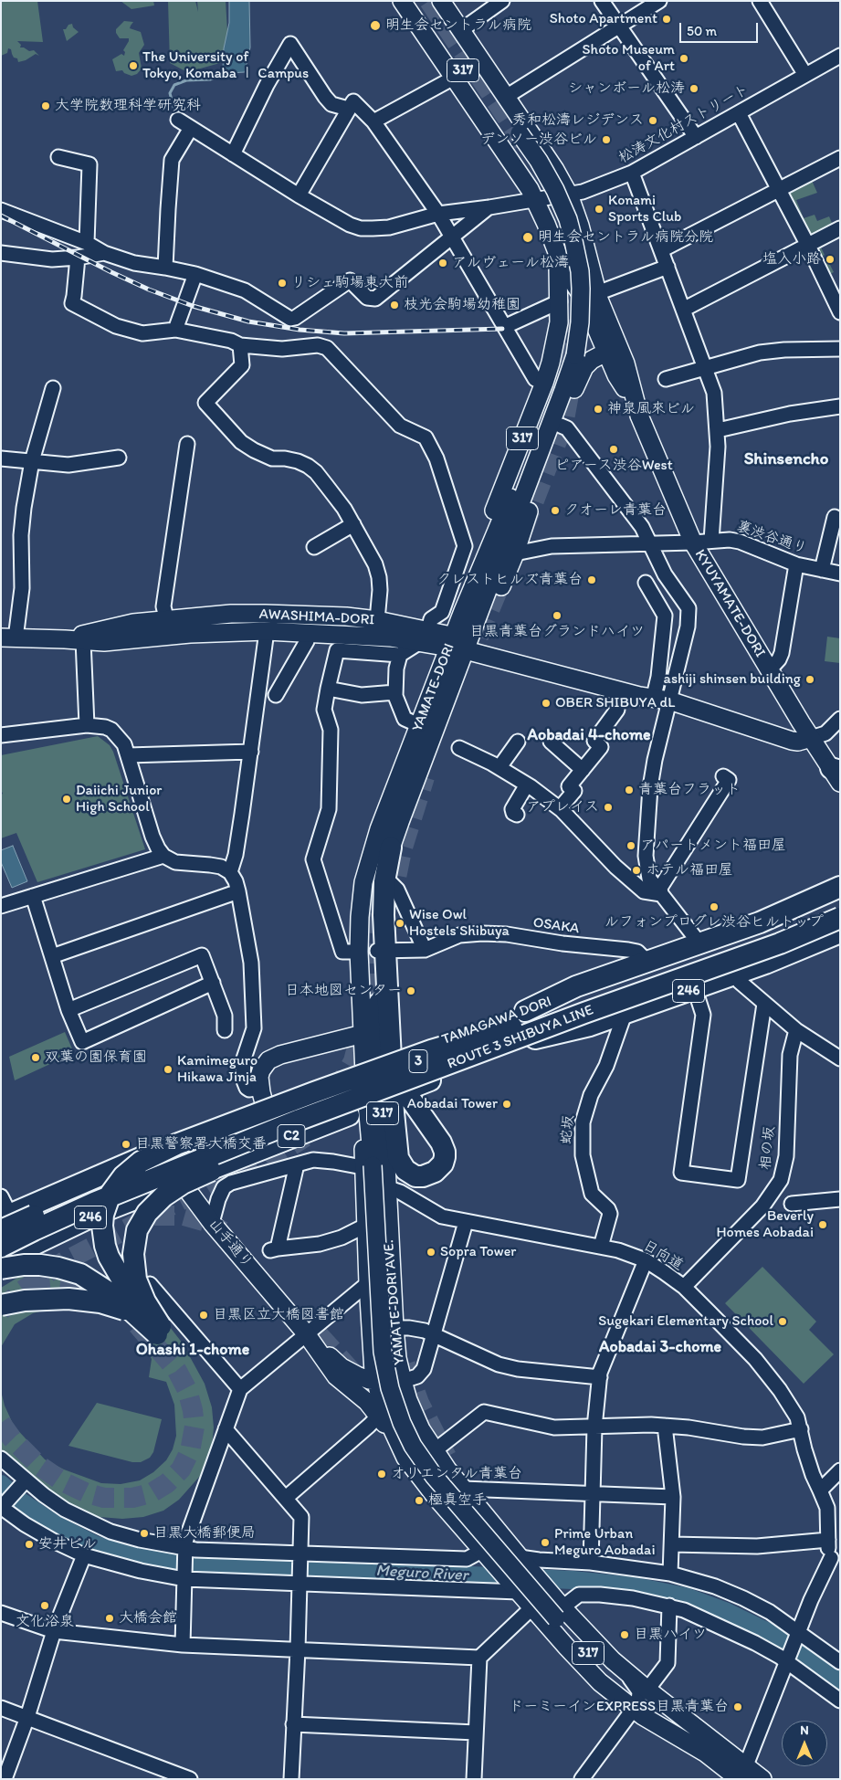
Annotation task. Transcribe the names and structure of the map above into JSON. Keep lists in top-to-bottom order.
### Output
{
  "streets": {
    "highway": [
      "246",
      "TAMAGAWA DORI",
      "ROUTE 3 SHIBUYA LINE",
      "3",
      "C2"
    ],
    "main road": [
      "317",
      "KYUYAMATE-DORI",
      "AWASHIMA-DORI",
      "YAMATE-DORI",
      "山手通り",
      "YAMATE-DORI AVE."
    ],
    "street": [
      "松涛文化村ストリート",
      "裏渋谷通り",
      "OSAKA",
      "蛇坂",
      "相の坂",
      "日向道"
    ]
  },
  "crossings": [
    ["317", "松涛文化村ストリート"],
    ["317", "裏渋谷通り"],
    ["317", "KYUYAMATE-DORI"],
    ["317", "AWASHIMA-DORI"],
    ["317", "YAMATE-DORI"],
    ["317", "OSAKA"],
    ["317", "YAMATE-DORI AVE."],
    ["裏渋谷通り", "KYUYAMATE-DORI"],
    ["KYUYAMATE-DORI", "AWASHIMA-DORI"],
    ["AWASHIMA-DORI", "YAMATE-DORI"],
    ["YAMATE-DORI", "OSAKA"],
    ["YAMATE-DORI", "YAMATE-DORI AVE."],
    ["OSAKA", "246"],
    ["246", "TAMAGAWA DORI"],
    ["246", "ROUTE 3 SHIBUYA LINE"],
    ["246", "蛇坂"],
    ["246", "山手通り"],
    ["ROUTE 3 SHIBUYA LINE", "C2"],
    ["蛇坂", "日向道"],
    ["相の坂", "日向道"],
    ["山手通り", "YAMATE-DORI AVE."],
    ["日向道", "YAMATE-DORI AVE."]
  ],
  "districts": [
    "Shinsencho",
    "Aobadai 4-chome",
    "Aobadai 3-chome",
    "Ohashi 1-chome"
  ],
  "water": ["Meguro River"],
  "places": [
    "Shoto Apartment",
    "明生会セントラル病院",
    "Shoto Museum of Art",
    "The University of Tokyo, Komaba Ⅰ Campus",
    "シャンボール松涛",
    "大学院数理科学研究科",
    "秀和松濤レジデンス",
    "デンソー渋谷ビル",
    "Konami Sports Club",
    "明生会セントラル病院分院",
    "塩入小路",
    "アルヴェール松濤",
    "リシェ駒場東大前",
    "枝光会駒場幼稚園",
    "神泉風來ビル",
    "ピアース渋谷West",
    "クオーレ青葉台",
    "クレストヒルズ青葉台",
    "目黒青葉台グランドハイツ",
    "ashiji shinsen building",
    "OBER SHIBUYA dL",
    "青葉台フラット",
    "Daiichi Junior High School",
    "アプレイス",
    "アパートメント福田屋",
    "ホテル福田屋",
    "ルフォンプログレ渋谷ヒルトップ",
    "Wise Owl Hostels Shibuya",
    "日本地図センター",
    "双葉の園保育園",
    "Kamimeguro Hikawa Jinja",
    "Aobadai Tower",
    "目黒警察署大橋交番",
    "Beverly Homes Aobadai",
    "Sopra Tower",
    "目黒区立大橋図書館",
    "Sugekari Elementary School",
    "オリエンタル青葉台",
    "極真空手",
    "目黒大橋郵便局",
    "Prime Urban Meguro Aobadai",
    "安井ビル",
    "文化浴泉",
    "大橋会館",
    "目黒ハイツ",
    "ドーミーインEXPRESS目黒青葉台"
  ],
  "scale_bar": "50 m",
  "north": "top"
}
